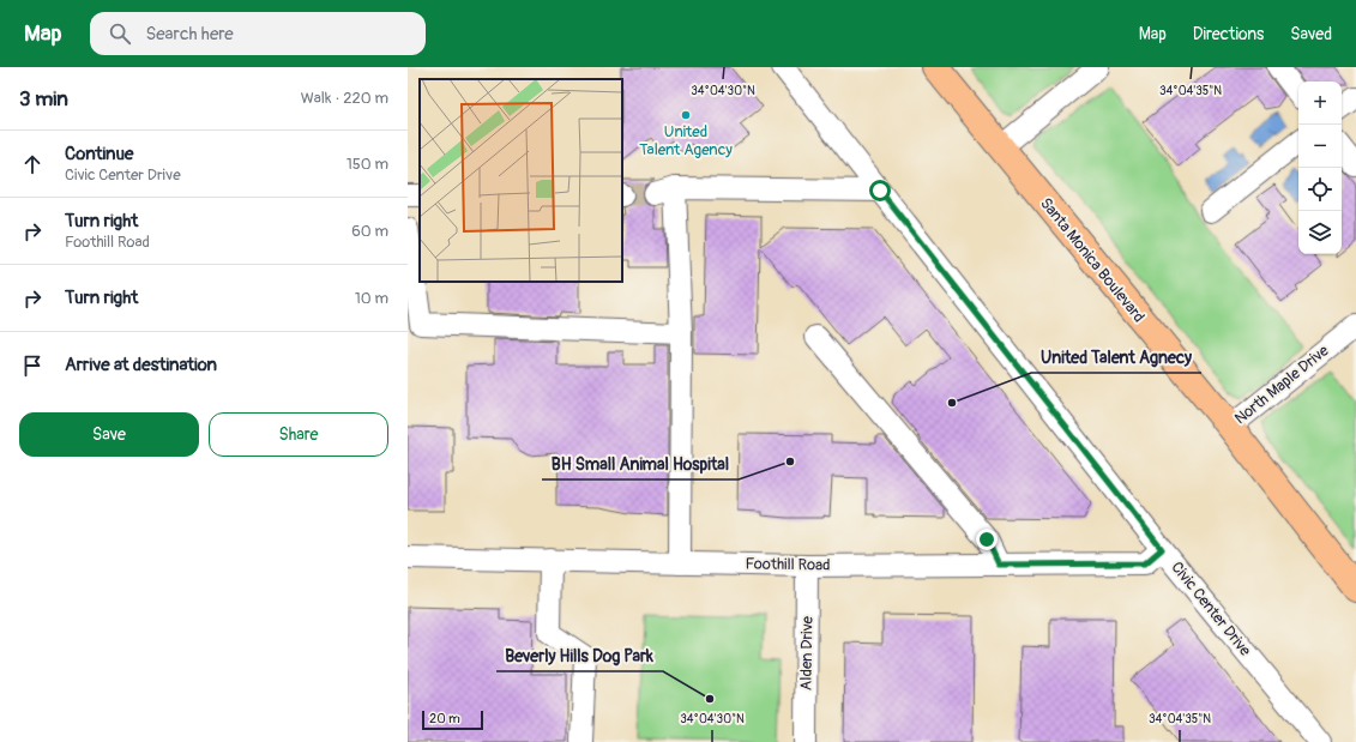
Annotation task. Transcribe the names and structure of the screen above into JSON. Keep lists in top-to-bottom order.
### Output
{
  "streets": {
    "main road": ["Santa Monica Boulevard"],
    "street": [
      "North Maple Drive",
      "Foothill Road",
      "Civic Center Drive",
      "Alden Drive"
    ]
  },
  "crossings": [
    ["Santa Monica Boulevard", "North Maple Drive"],
    ["Foothill Road", "Civic Center Drive"],
    ["Foothill Road", "Alden Drive"]
  ],
  "places": [
    "United Talent Agency",
    "United Talent Agnecy",
    "BH Small Animal Hospital",
    "Beverly Hills Dog Park"
  ],
  "scale_bar": "20 m",
  "page": {
    "header": "Map",
    "search": "Search here",
    "nav": ["Map", "Directions", "Saved"],
    "heading": ["3 min", "Walk · 220 m"],
    "map_buttons": ["+", "−"],
    "list": [
      ["Continue", "Civic Center Drive", "150 m"],
      ["Turn right", "Foothill Road", "60 m"],
      ["Turn right", "10 m"],
      "Arrive at destination"
    ],
    "buttons": ["Save", "Share"],
    "scale": "20 m"
  },
  "coordinates": ["34°04'30\"N", "34°04'35\"N"]
}
